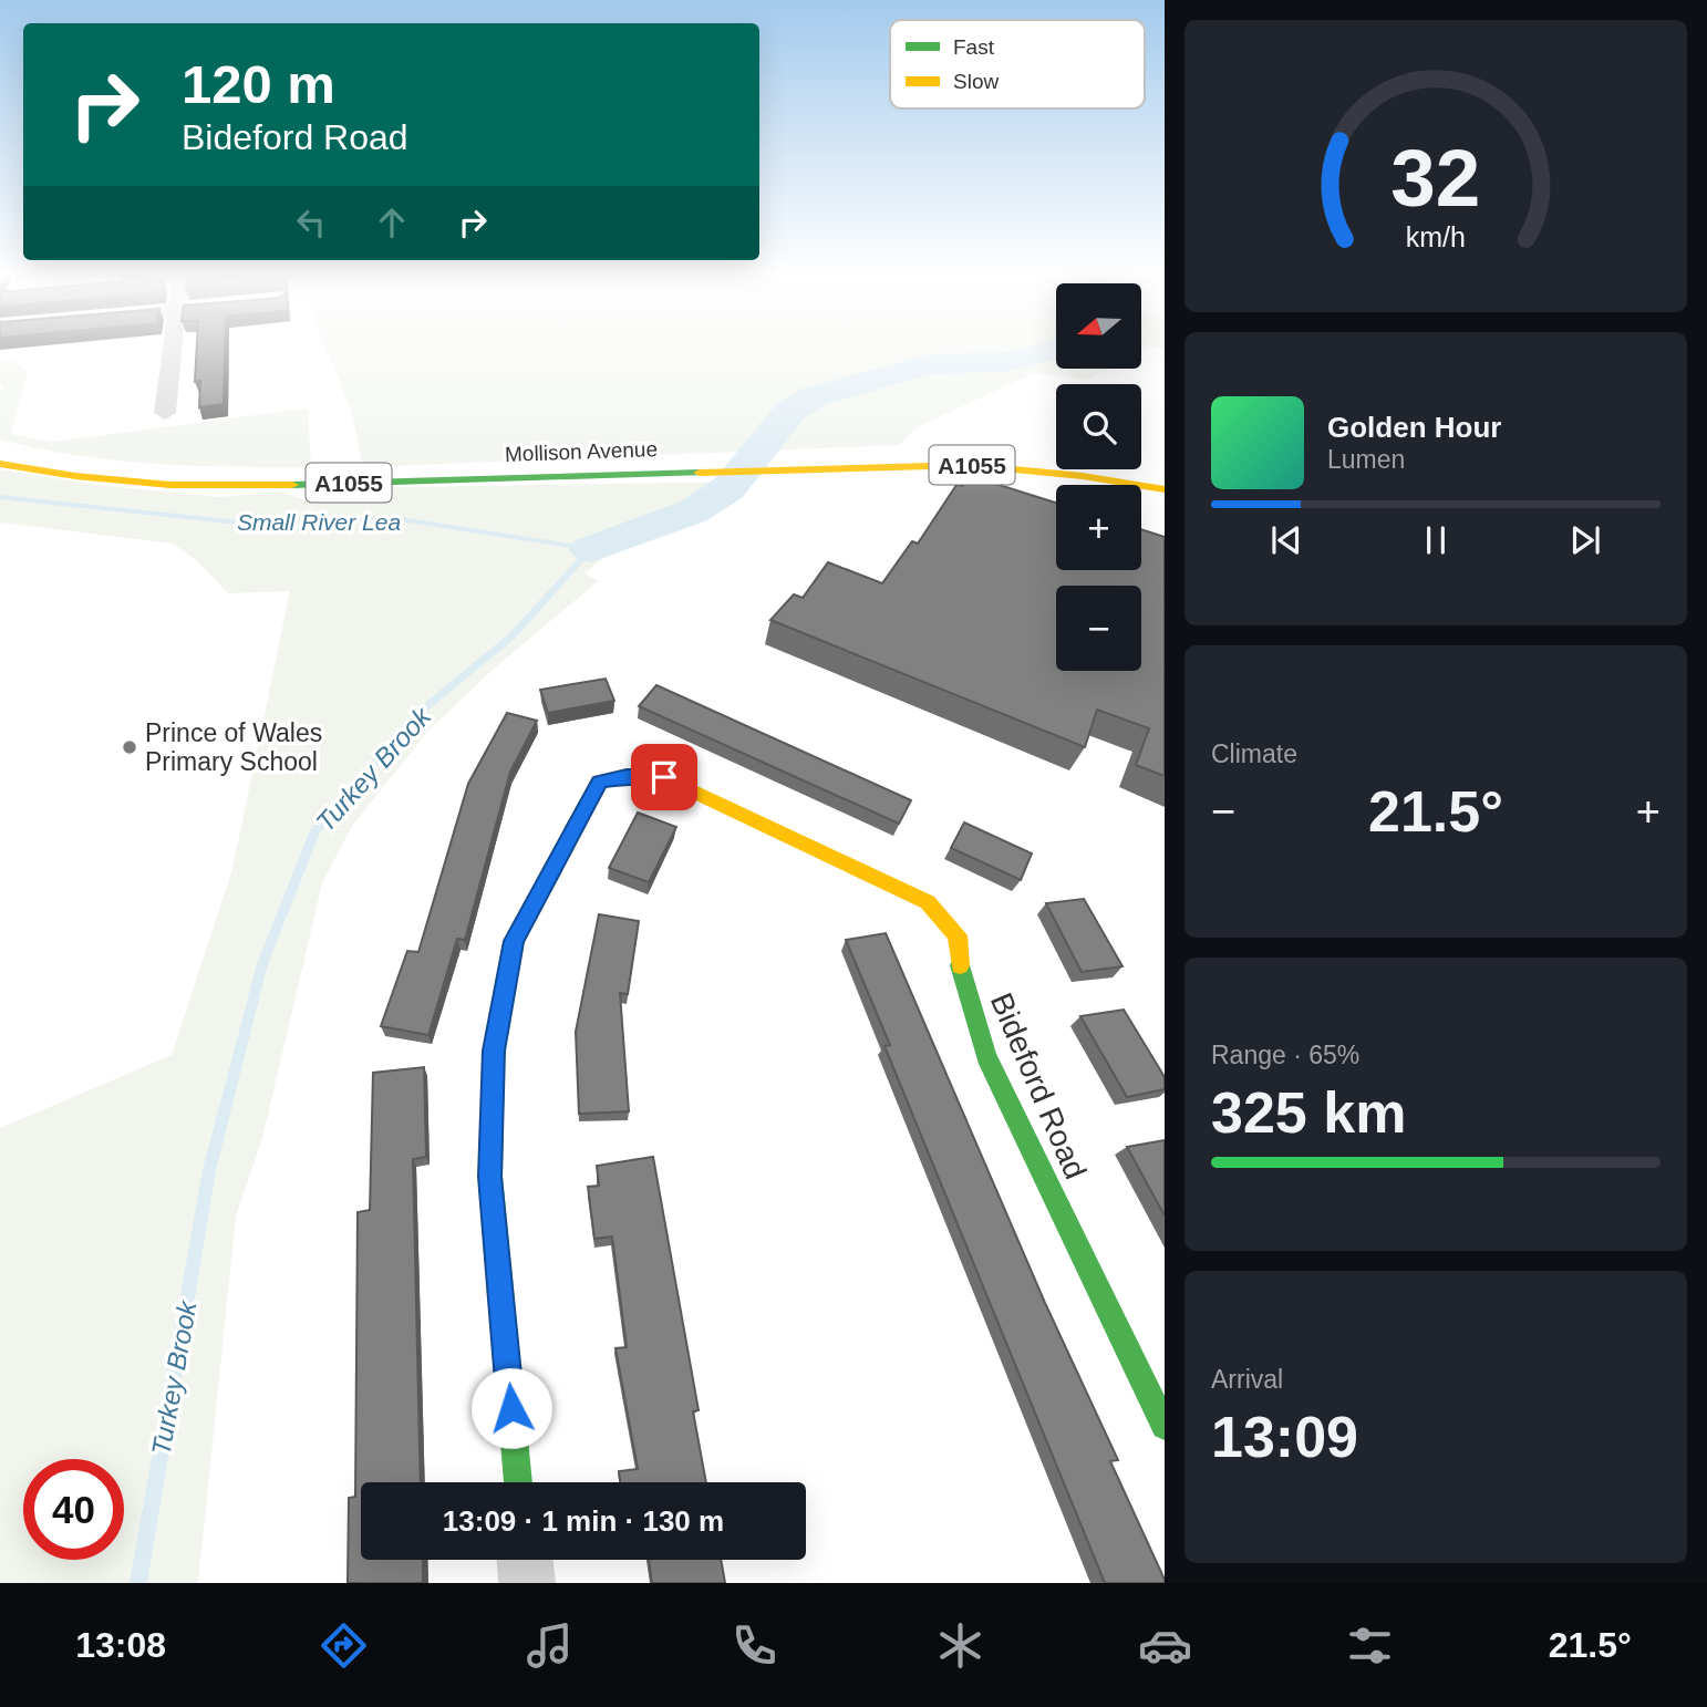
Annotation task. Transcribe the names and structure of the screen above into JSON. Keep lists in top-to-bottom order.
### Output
{
  "streets": {
    "main road": ["Mollison Avenue", "A1055", "Bideford Road"]
  },
  "water": ["Small River Lea", "Turkey Brook"],
  "places": ["Prince of Wales Primary School"],
  "legend": ["Fast", "Slow"],
  "north": "left",
  "page": {
    "turn": ["120 m", "Bideford Road"],
    "map_buttons": ["+", "−"],
    "song": ["Golden Hour", "Lumen"],
    "tile": [
      "Climate",
      ["Range · 65%", "325 km"],
      ["Arrival", "13:09"]
    ],
    "heat": ["−", "21.5°", "+"],
    "limit": "40",
    "trip": "13:09 · 1 min · 130 m",
    "tabs": ["13:08", "21.5°"],
    "gauge": ["32", "km/h"]
  }
}
